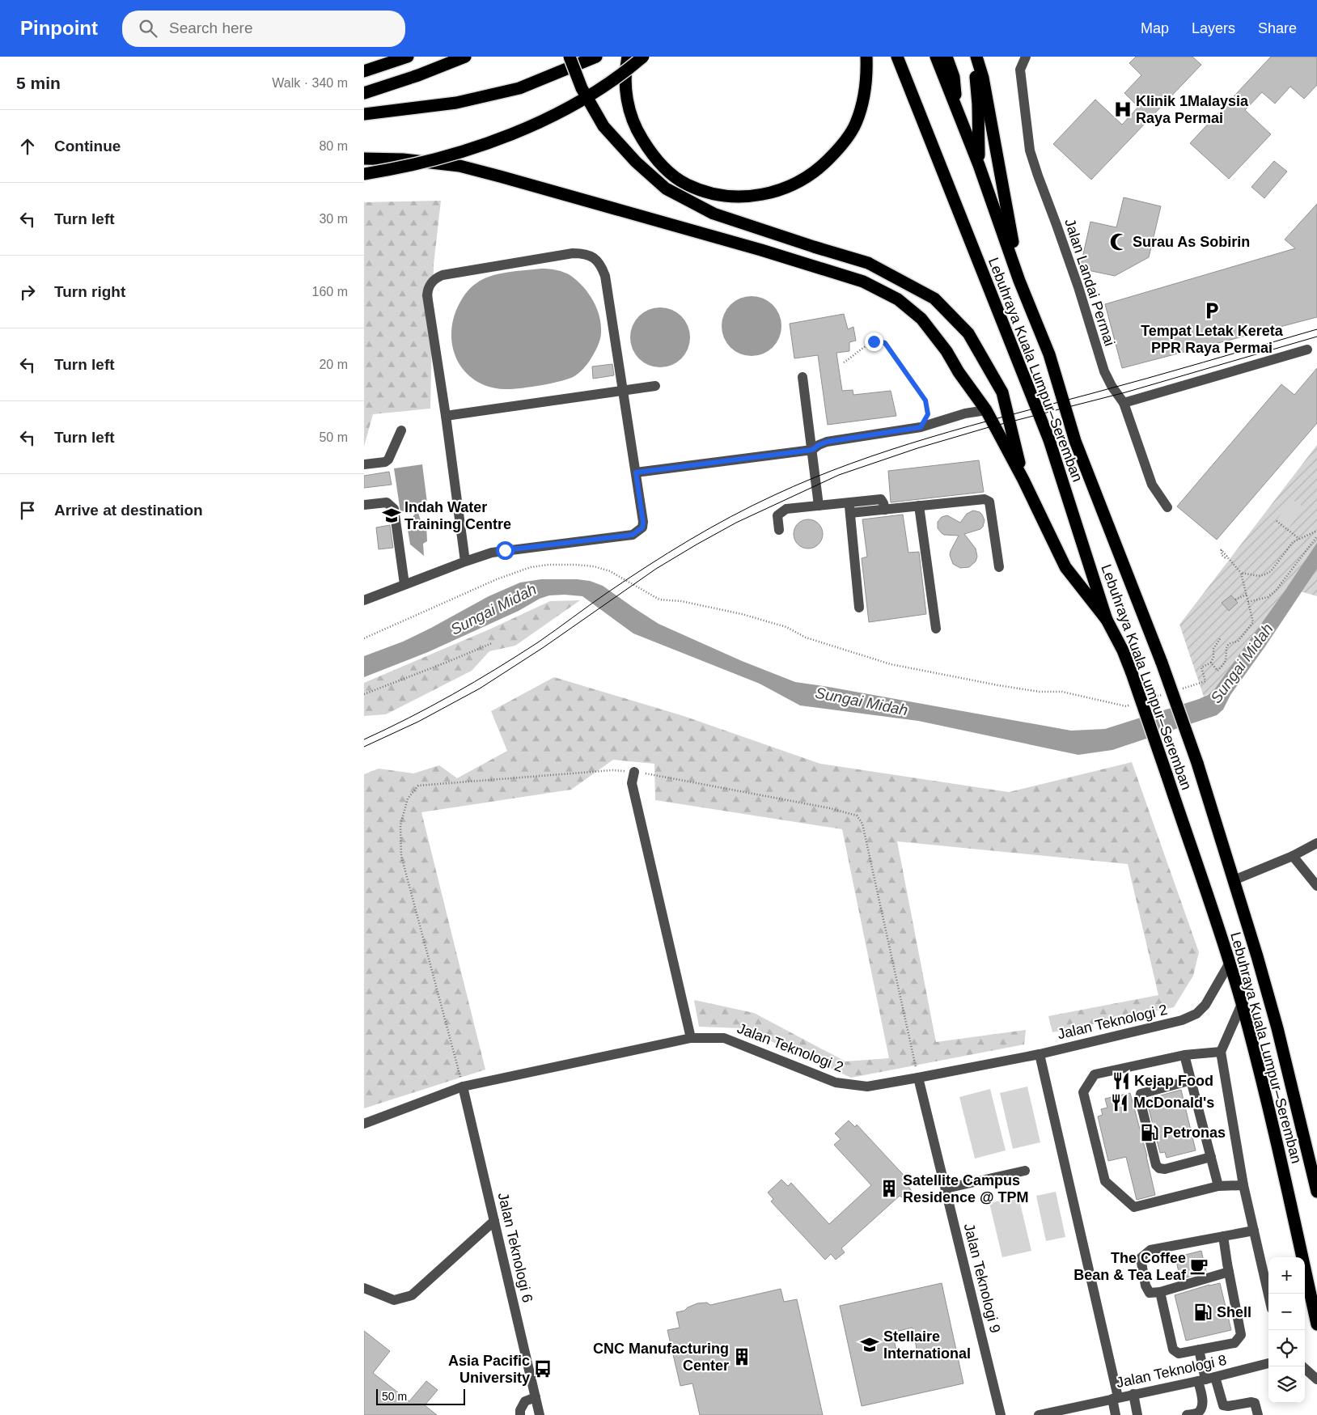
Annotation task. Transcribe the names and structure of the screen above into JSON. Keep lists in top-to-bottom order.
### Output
{
  "streets": {
    "highway": ["Lebuhraya Kuala Lumpur–Seremban"],
    "street": [
      "Jalan Landai Permai",
      "Jalan Teknologi 2",
      "Jalan Teknologi 6",
      "Jalan Teknologi 9",
      "Jalan Teknologi 8"
    ]
  },
  "crossings": [
    ["Lebuhraya Kuala Lumpur–Seremban", "Jalan Teknologi 2"],
    ["Jalan Teknologi 2", "Jalan Teknologi 6"],
    ["Jalan Teknologi 2", "Jalan Teknologi 9"]
  ],
  "water": ["Sungai Midah"],
  "places": {
    "hospital": ["Klinik 1Malaysia Raya Permai"],
    "mosque": ["Surau As Sobirin"],
    "parking": ["Tempat Letak Kereta PPR Raya Permai"],
    "school or university": ["Indah Water Training Centre", "Stellaire International"],
    "restaurant": ["Kejap Food", "McDonald's"],
    "fuel station": ["Petronas", "Shell"],
    "building": ["Satellite Campus Residence @ TPM", "CNC Manufacturing Center"],
    "cafe": ["The Coffee Bean & Tea Leaf"],
    "bus stop": ["Asia Pacific University"]
  },
  "scale_bar": "50 m",
  "page": {
    "header": "Pinpoint",
    "search": "Search here",
    "nav": ["Map", "Layers", "Share"],
    "heading": ["5 min", "Walk · 340 m"],
    "list": [
      ["Continue", "80 m"],
      ["Turn left", "30 m"],
      ["Turn right", "160 m"],
      ["Turn left", "20 m"],
      ["Turn left", "50 m"],
      "Arrive at destination"
    ],
    "map_buttons": ["+", "−"],
    "scale": "50 m"
  }
}
